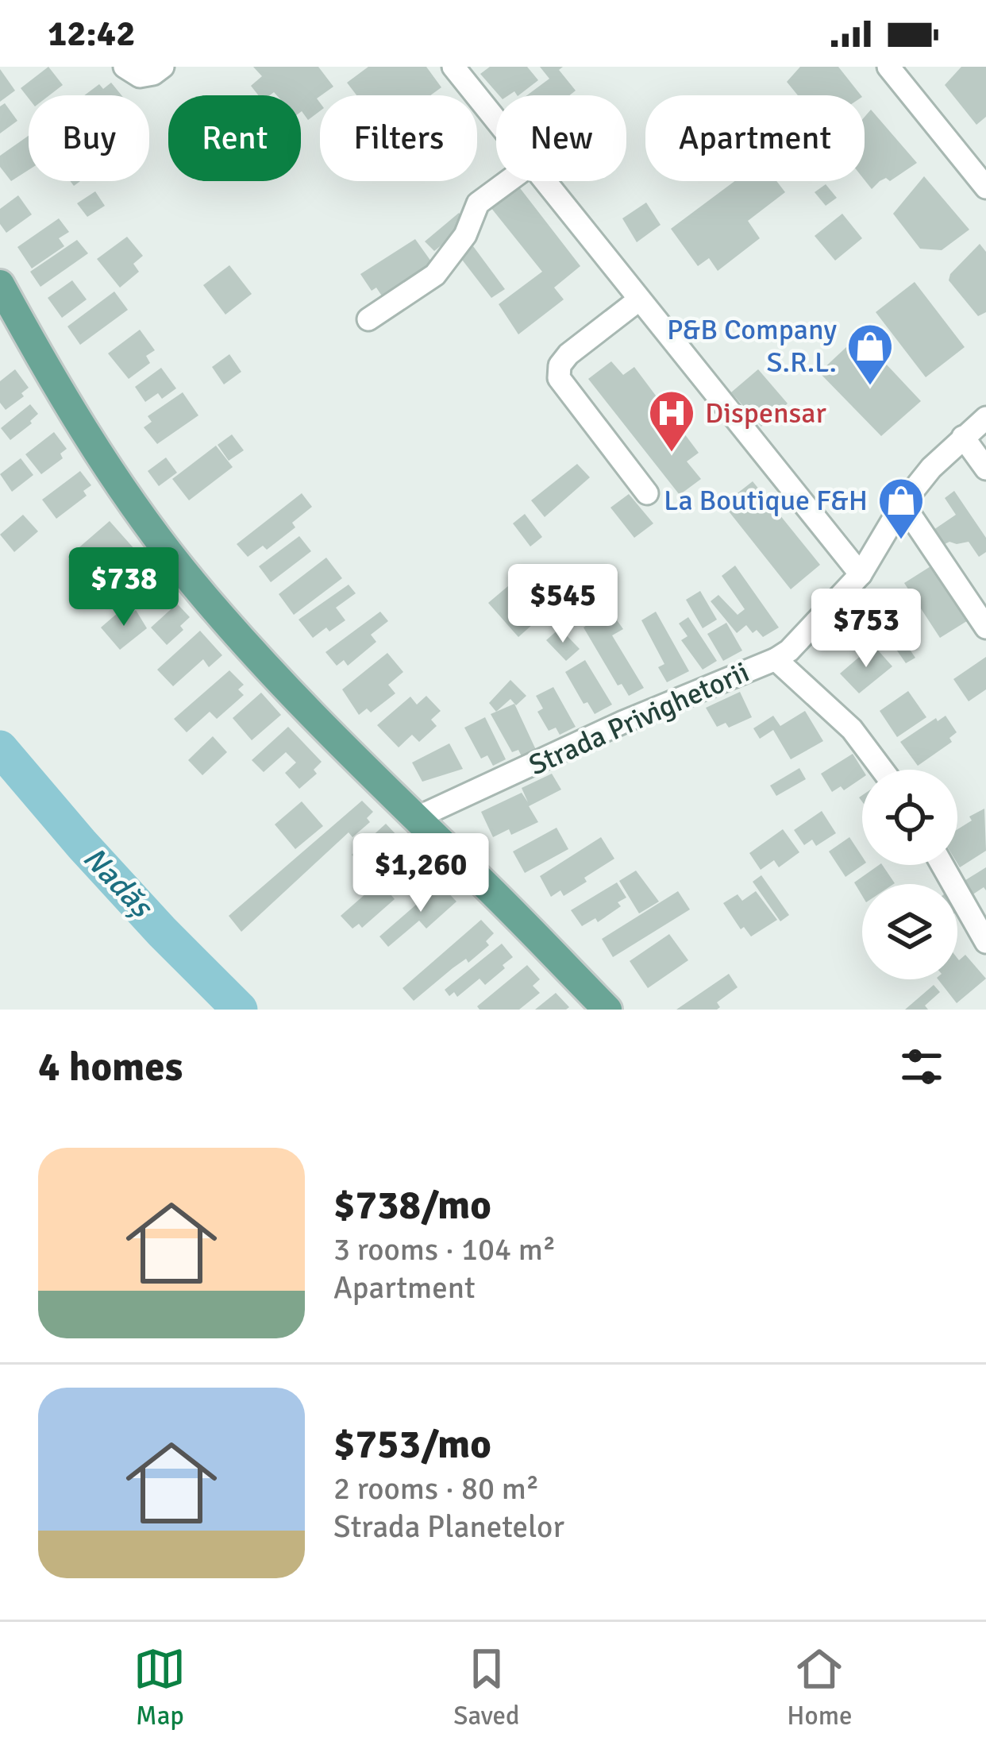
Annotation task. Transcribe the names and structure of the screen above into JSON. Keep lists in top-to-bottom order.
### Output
{
  "streets": {
    "street": ["Strada Privighetorii"]
  },
  "water": ["Nadăș"],
  "places": {
    "shop": ["P&B Company S.R.L.", "La Boutique F&H"],
    "hospital": ["Dispensar"]
  },
  "page": {
    "status": "12:42",
    "chip": [
      "Buy",
      "Rent",
      "Filters",
      "New",
      "Apartment"
    ],
    "price": [
      "$738",
      "$545",
      "$753",
      "$1,260"
    ],
    "heading": "4 homes",
    "list": [
      {
        "name": "$738/mo",
        "note": "3 rooms · 104 m² · Apartment"
      },
      {
        "name": "$753/mo",
        "note": "2 rooms · 80 m² · Strada Planetelor"
      }
    ],
    "tabs": ["Map", "Saved", "Home"]
  }
}
